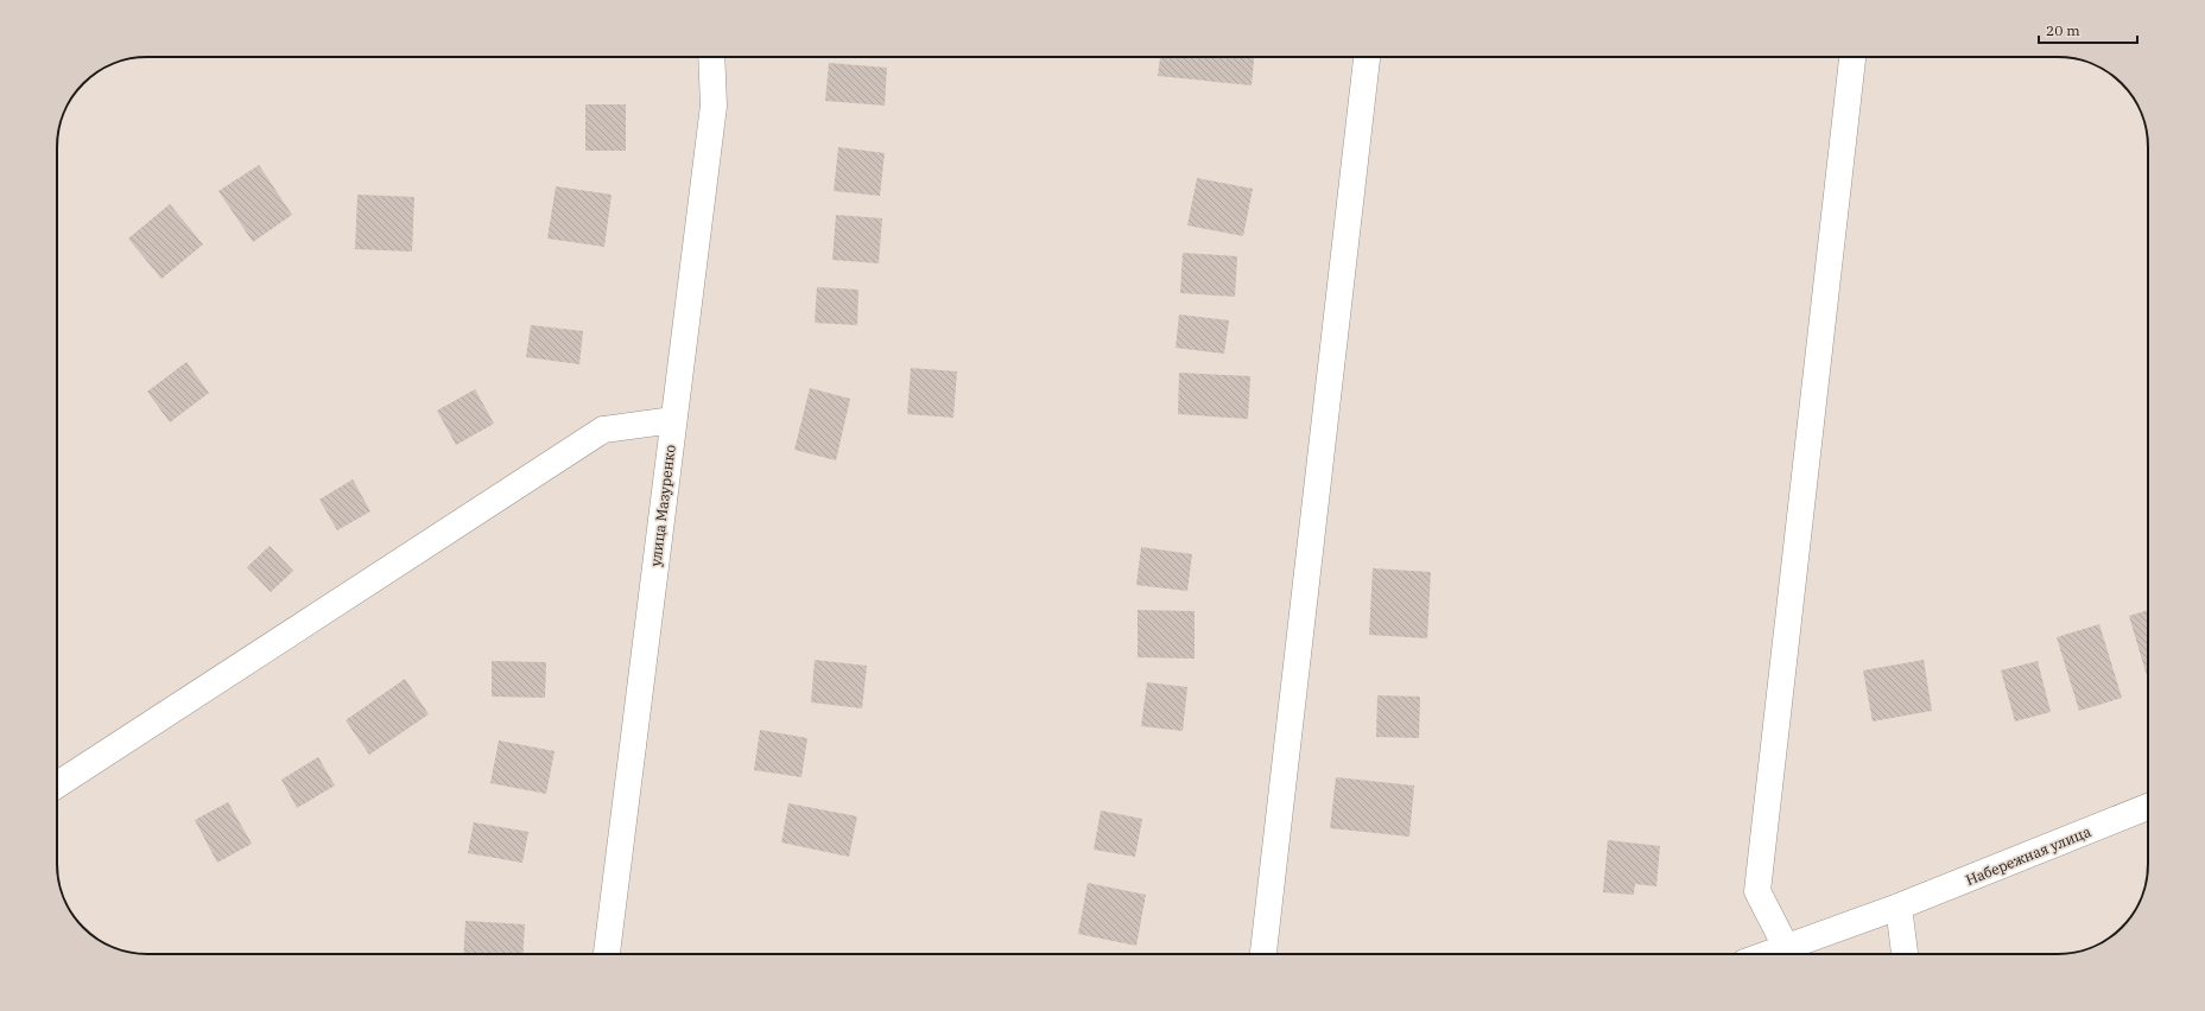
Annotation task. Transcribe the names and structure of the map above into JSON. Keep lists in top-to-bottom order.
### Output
{
  "streets": {
    "street": ["улица Мазуренко", "Набережная улица"]
  },
  "scale_bar": "20 m"
}
